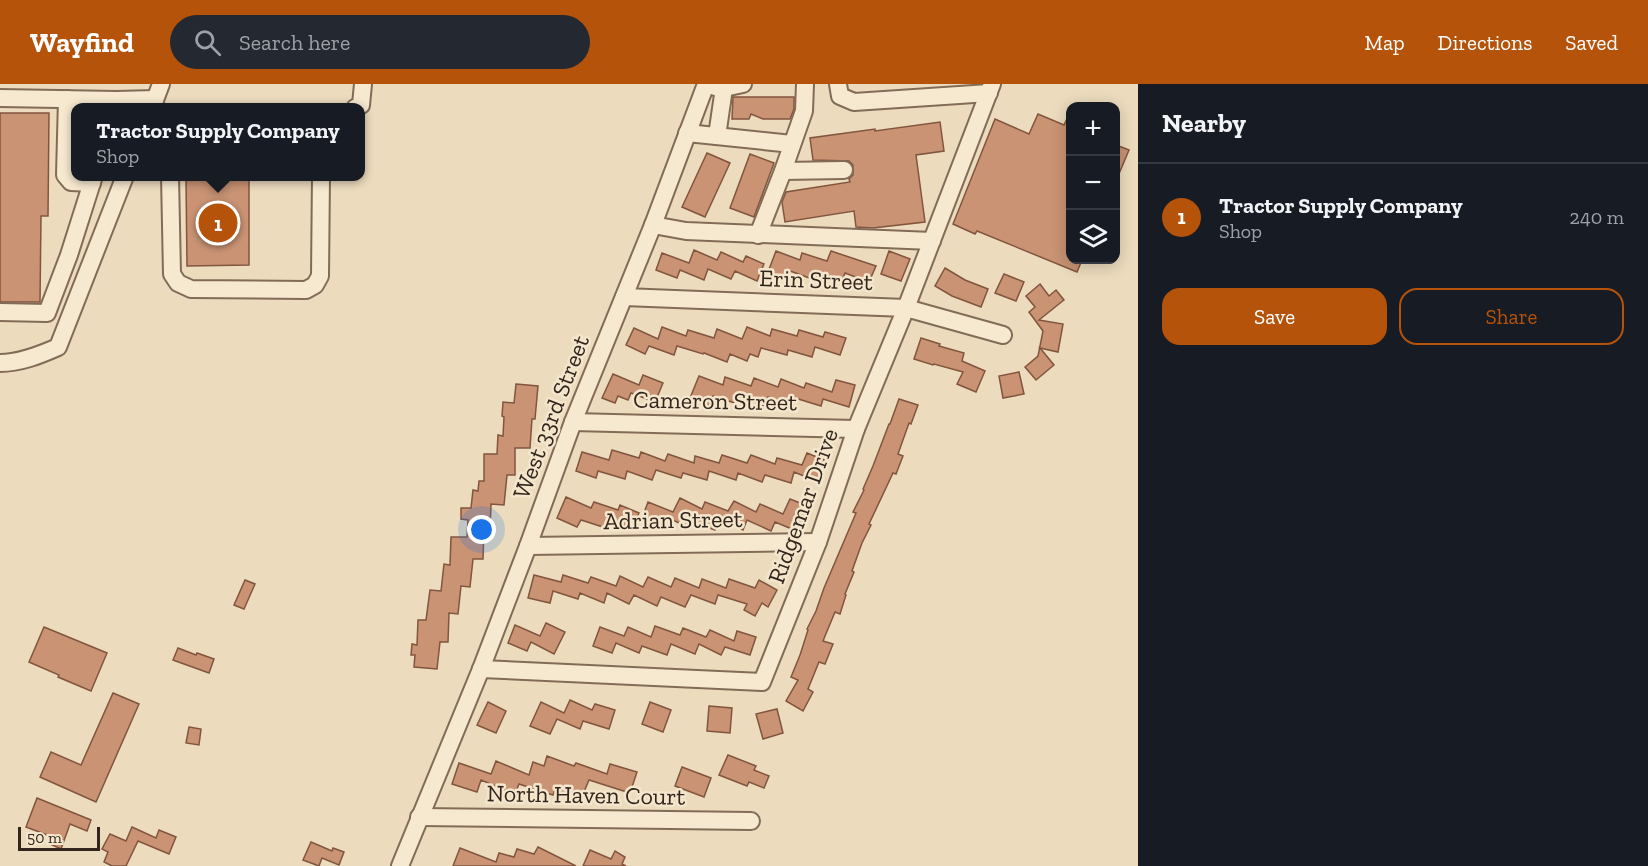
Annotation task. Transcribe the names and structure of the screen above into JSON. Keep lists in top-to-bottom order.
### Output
{
  "streets": {
    "street": [
      "Erin Street",
      "Cameron Street",
      "West 33rd Street",
      "Ridgemar Drive",
      "Adrian Street",
      "North Haven Court"
    ]
  },
  "crossings": [
    ["Erin Street", "West 33rd Street"],
    ["Erin Street", "Ridgemar Drive"],
    ["Cameron Street", "West 33rd Street"],
    ["Cameron Street", "Ridgemar Drive"],
    ["West 33rd Street", "Ridgemar Drive"],
    ["West 33rd Street", "Adrian Street"],
    ["West 33rd Street", "North Haven Court"],
    ["Ridgemar Drive", "Adrian Street"]
  ],
  "scale_bar": "50 m",
  "page": {
    "header": "Wayfind",
    "search": "Search here",
    "nav": ["Map", "Directions", "Saved"],
    "heading": "Nearby",
    "map_buttons": ["+", "−"],
    "popup": ["Tractor Supply Company", "Shop"],
    "list": [
      {
        "mark": "1",
        "name": "Tractor Supply Company",
        "note": "Shop",
        "value": "240 m"
      }
    ],
    "pins": "1",
    "buttons": ["Save", "Share"],
    "scale": "50 m"
  }
}
